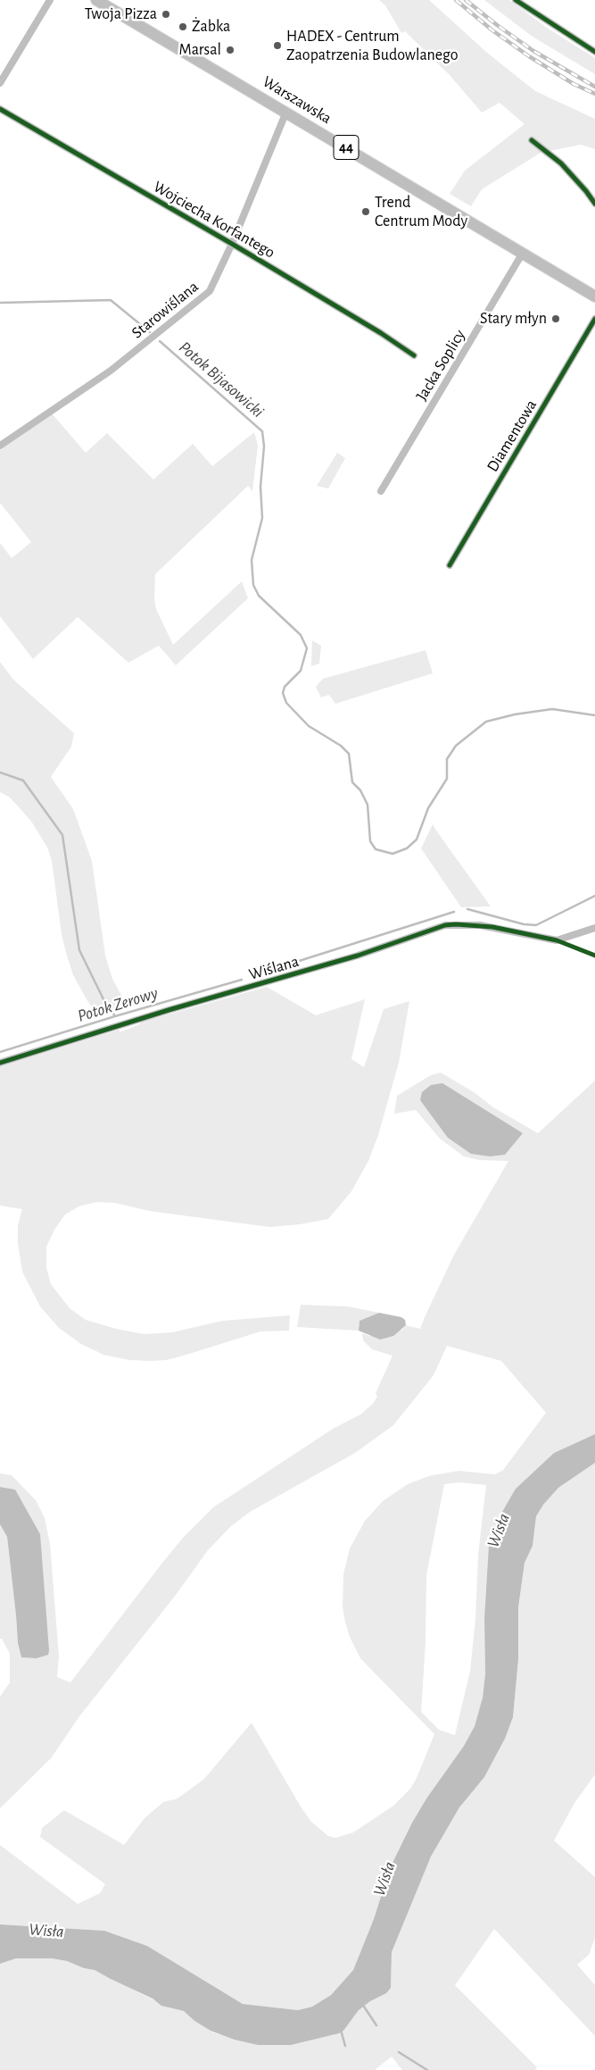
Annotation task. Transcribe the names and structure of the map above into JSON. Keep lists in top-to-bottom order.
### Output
{
  "streets": {
    "main road": ["Warszawska", "44"],
    "street": [
      "Wojciecha Korfantego",
      "Starowiślana",
      "Jacka Soplicy",
      "Diamentowa",
      "Wiślana"
    ]
  },
  "crossings": [
    ["Warszawska", "Starowiślana"],
    ["Warszawska", "Jacka Soplicy"],
    ["Wojciecha Korfantego", "Starowiślana"]
  ],
  "water": ["Potok Bijasowicki", "Potok Zerowy", "Wisła"],
  "places": [
    "Twoja Pizza",
    "Żabka",
    "HADEX - Centrum Zaopatrzenia Budowlanego",
    "Marsal",
    "Trend Centrum Mody",
    "Stary młyn"
  ]
}
